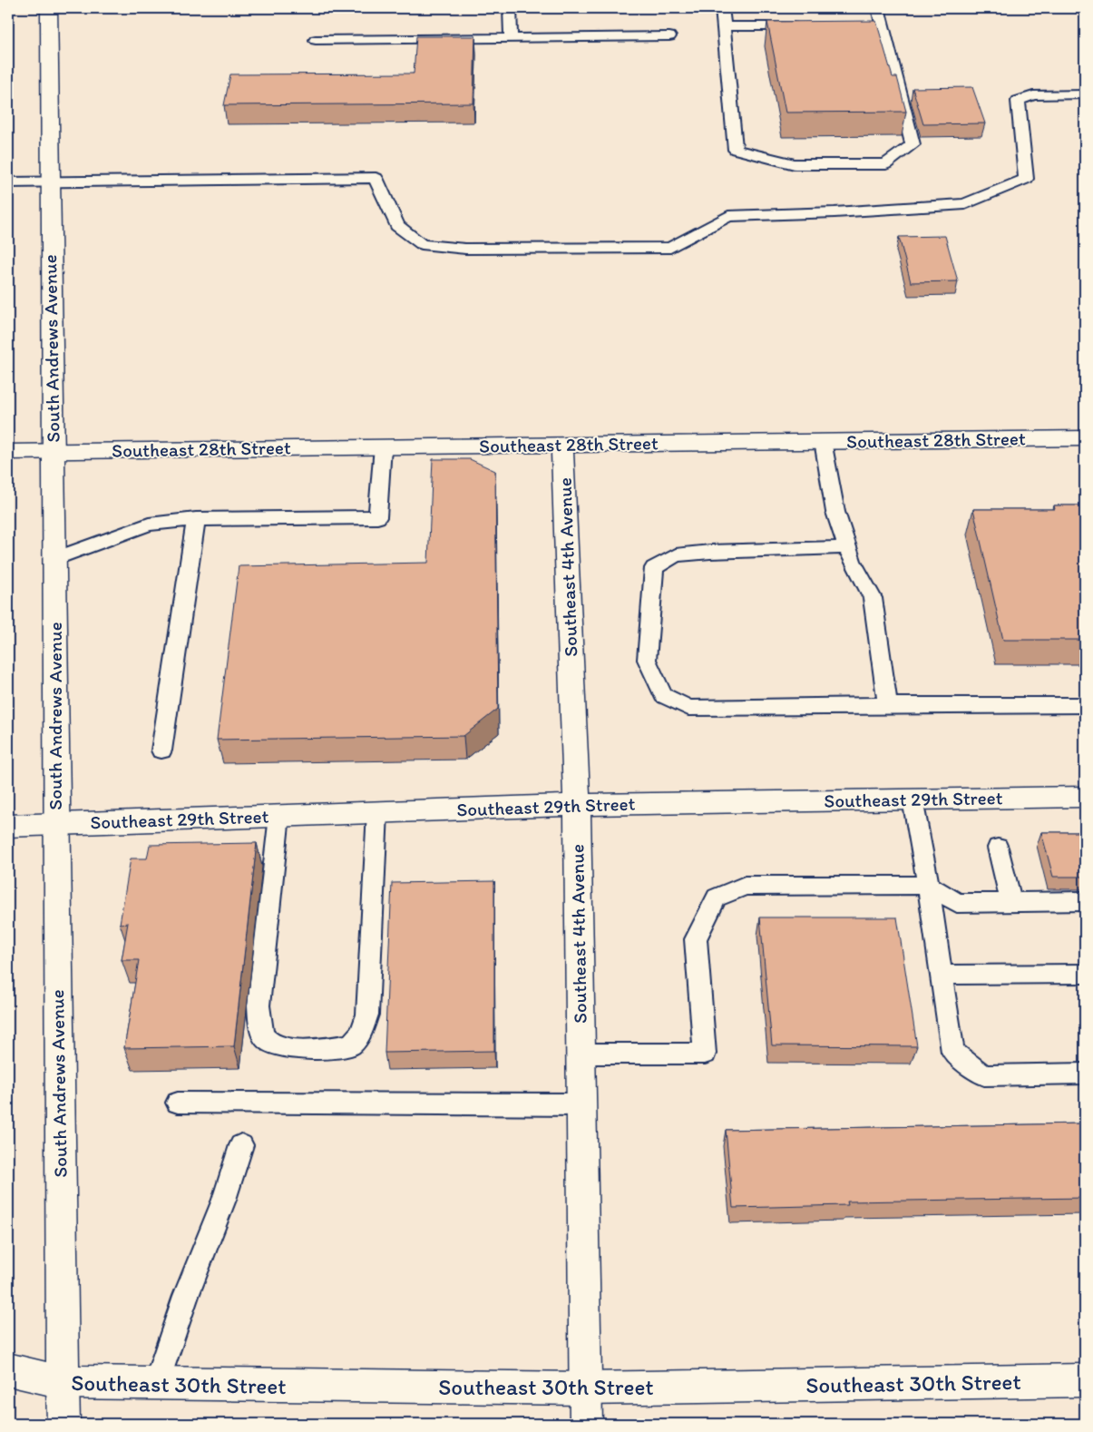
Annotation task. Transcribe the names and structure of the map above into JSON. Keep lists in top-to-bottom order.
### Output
{
  "streets": {
    "street": [
      "South Andrews Avenue",
      "Southeast 28th Street",
      "Southeast 4th Avenue",
      "Southeast 29th Street",
      "Southeast 30th Street"
    ]
  },
  "crossings": [
    ["South Andrews Avenue", "Southeast 28th Street"],
    ["South Andrews Avenue", "Southeast 29th Street"],
    ["South Andrews Avenue", "Southeast 30th Street"],
    ["Southeast 28th Street", "Southeast 4th Avenue"],
    ["Southeast 4th Avenue", "Southeast 29th Street"],
    ["Southeast 4th Avenue", "Southeast 30th Street"]
  ]
}
